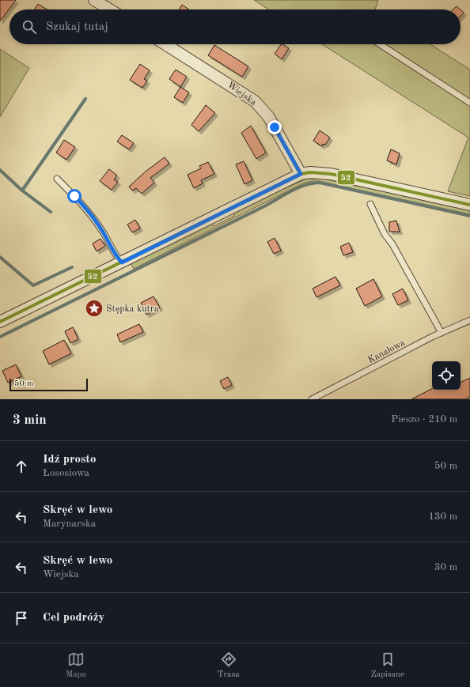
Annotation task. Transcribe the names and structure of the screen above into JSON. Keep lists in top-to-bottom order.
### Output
{
  "streets": {
    "street": ["Wiejska"],
    "lane": ["Kanałowa"]
  },
  "places": {
    "place": ["Stępka kutra"]
  },
  "lines": ["transit line 52"],
  "scale_bar": "50 m",
  "page": {
    "search": "Szukaj tutaj",
    "scale": "50 m",
    "heading": ["3 min", "Pieszo · 210 m"],
    "list": [
      ["Idź prosto", "Łososiowa", "50 m"],
      ["Skręć w lewo", "Marynarska", "130 m"],
      ["Skręć w lewo", "Wiejska", "30 m"],
      "Cel podróży"
    ],
    "nav": ["Mapa", "Trasa", "Zapisane"]
  }
}
